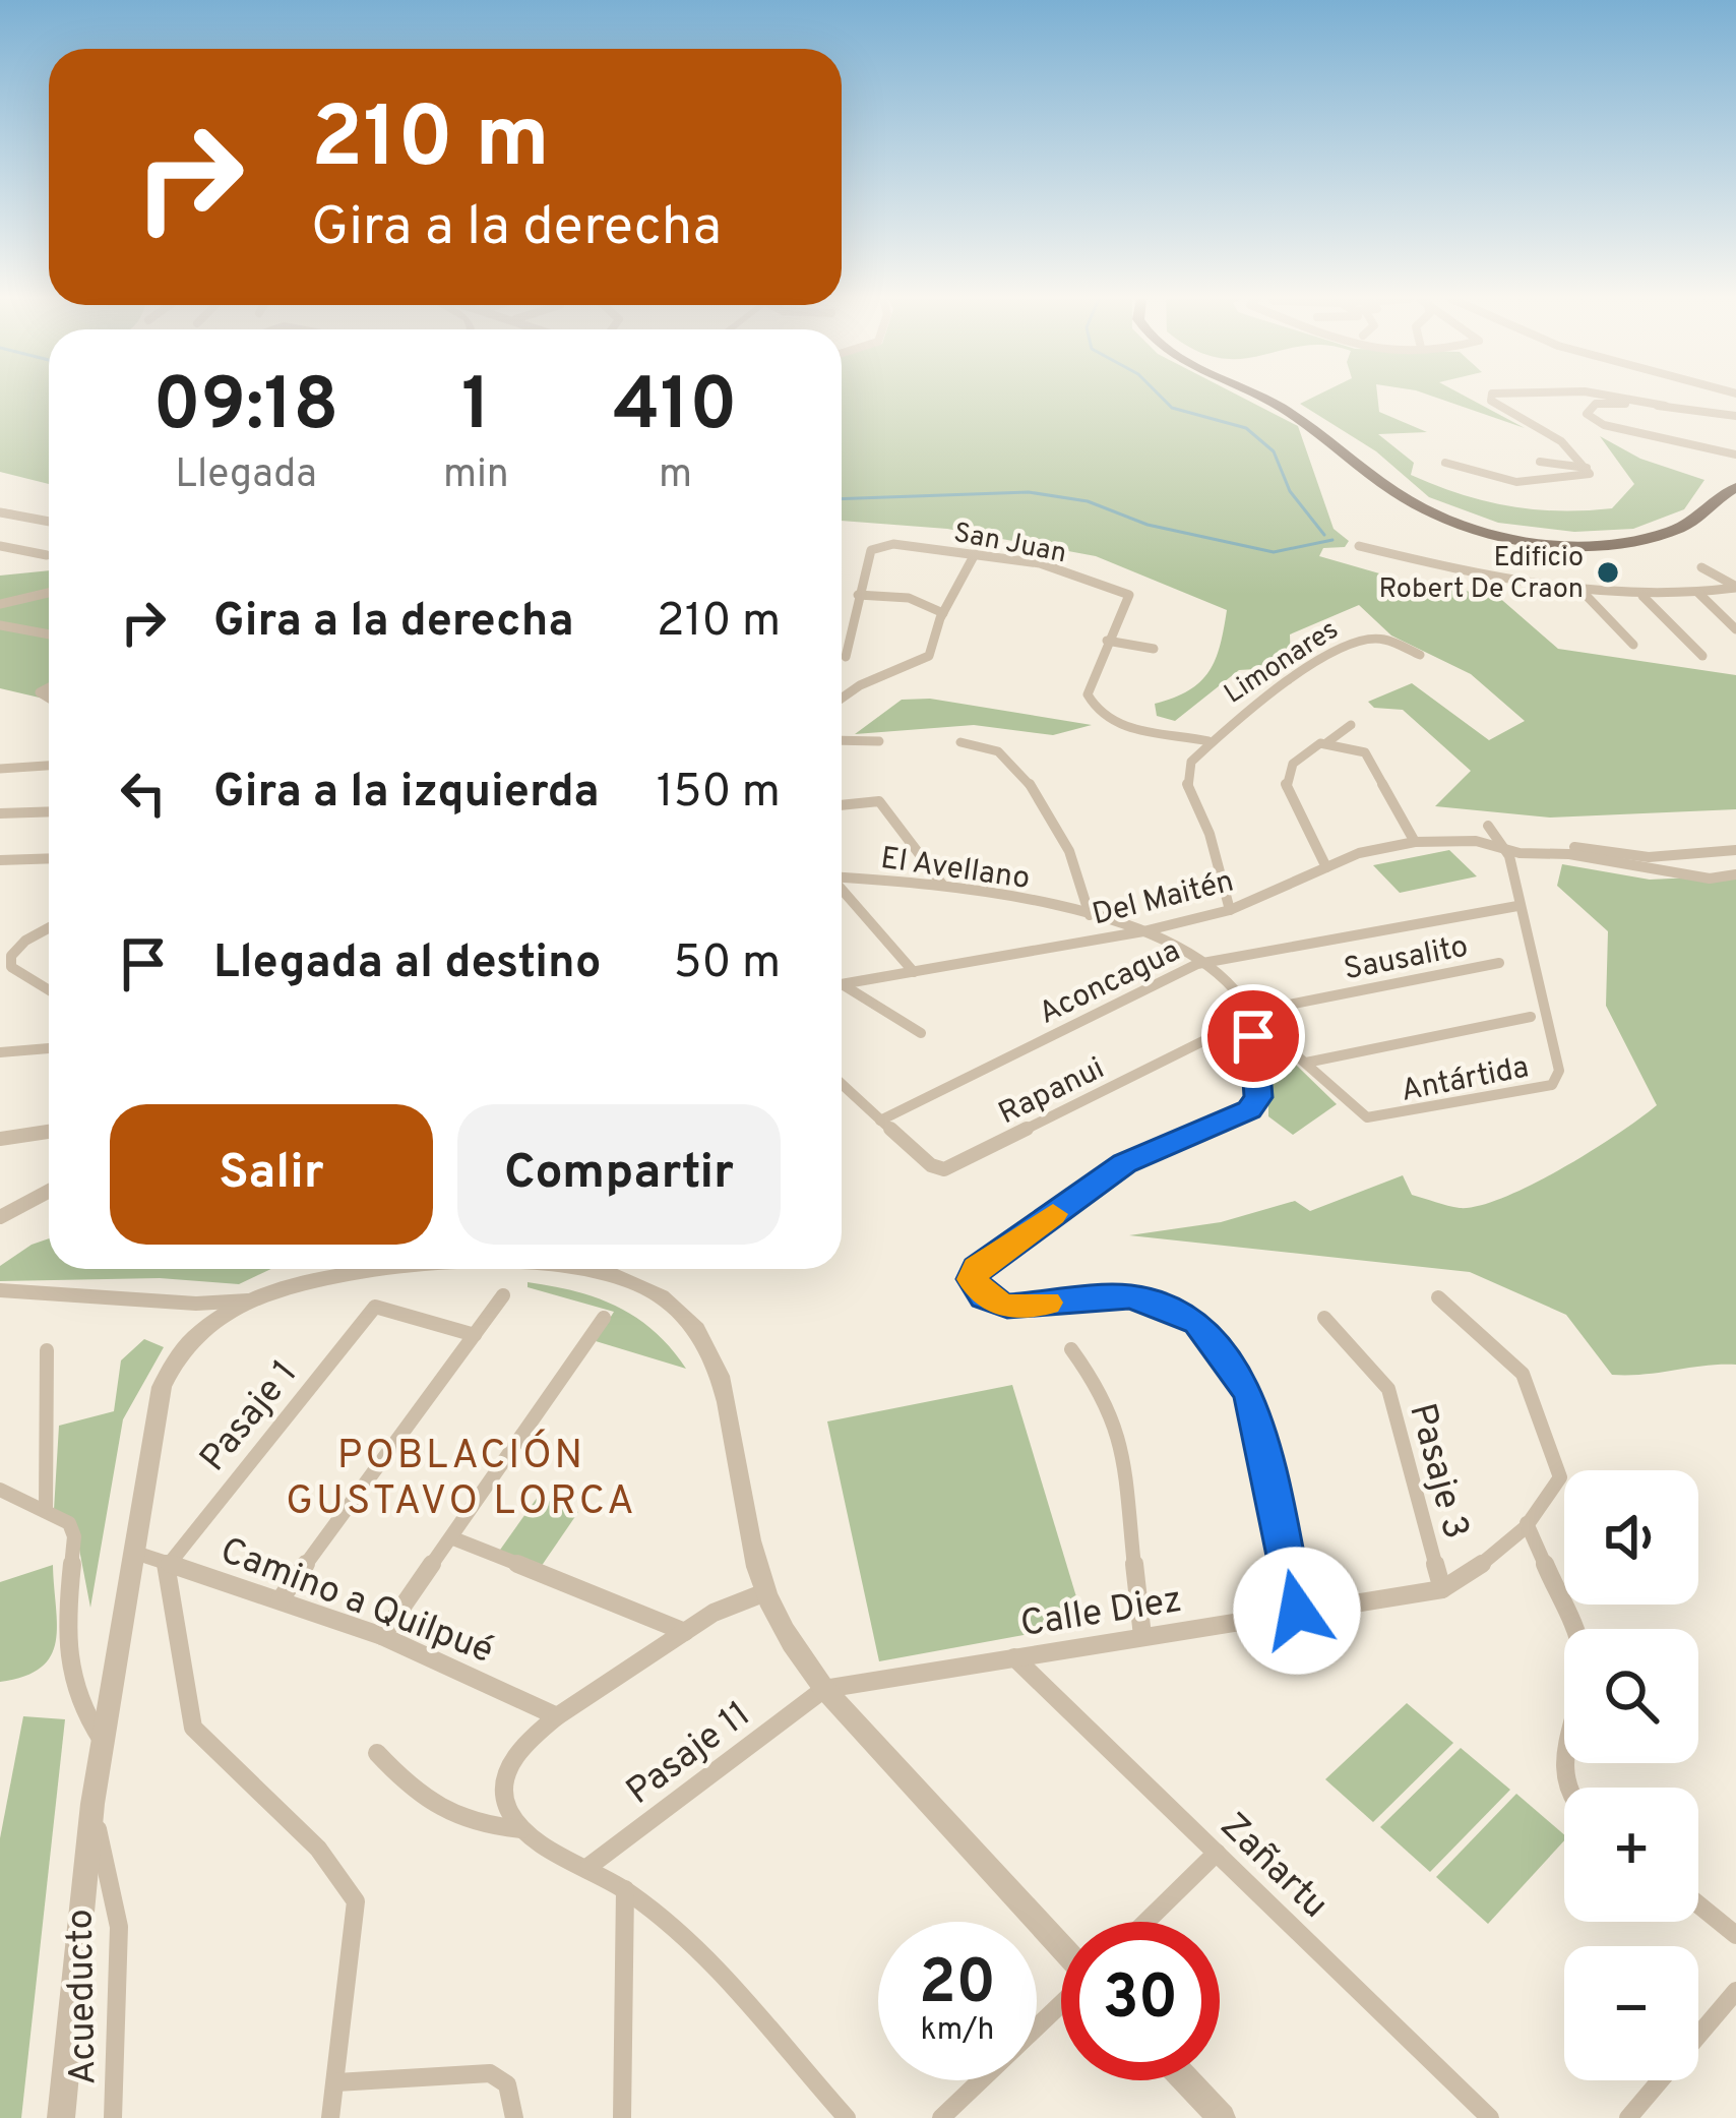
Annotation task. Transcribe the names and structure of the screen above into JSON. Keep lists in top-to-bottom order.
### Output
{
  "streets": {
    "street": [
      "San Juan",
      "Limonares",
      "El Avellano",
      "Del Maitén",
      "Sausalito",
      "Aconcagua",
      "Antártida",
      "Rapanui",
      "Pasaje 1",
      "Pasaje 3",
      "Camino a Quilpué",
      "Calle Diez",
      "Pasaje 11",
      "Zañartu",
      "Acueducto"
    ]
  },
  "crossings": [
    ["Limonares", "Del Maitén"],
    ["El Avellano", "Del Maitén"],
    ["El Avellano", "Aconcagua"],
    ["El Avellano", "Antártida"],
    ["Del Maitén", "Antártida"],
    ["Sausalito", "Antártida"],
    ["Sausalito", "Rapanui"],
    ["Aconcagua", "Antártida"],
    ["Aconcagua", "Rapanui"],
    ["Antártida", "Rapanui"],
    ["Pasaje 1", "Camino a Quilpué"],
    ["Pasaje 3", "Calle Diez"],
    ["Calle Diez", "Pasaje 11"],
    ["Calle Diez", "Zañartu"]
  ],
  "districts": ["POBLACIÓN GUSTAVO LORCA"],
  "places": ["Edificio Robert De Craon"],
  "page": {
    "turn": ["210 m", "Gira a la derecha"],
    "eta": [
      "09:18",
      "Llegada",
      "1",
      "min",
      "410",
      "m"
    ],
    "list": [
      {
        "name": "Gira a la derecha",
        "value": "210 m"
      },
      {
        "name": "Gira a la izquierda",
        "value": "150 m"
      },
      {
        "name": "Llegada al destino",
        "value": "50 m"
      }
    ],
    "buttons": ["Salir", "Compartir"],
    "map_buttons": ["+", "−"],
    "speed": "20 km/h",
    "limit": "30"
  }
}
